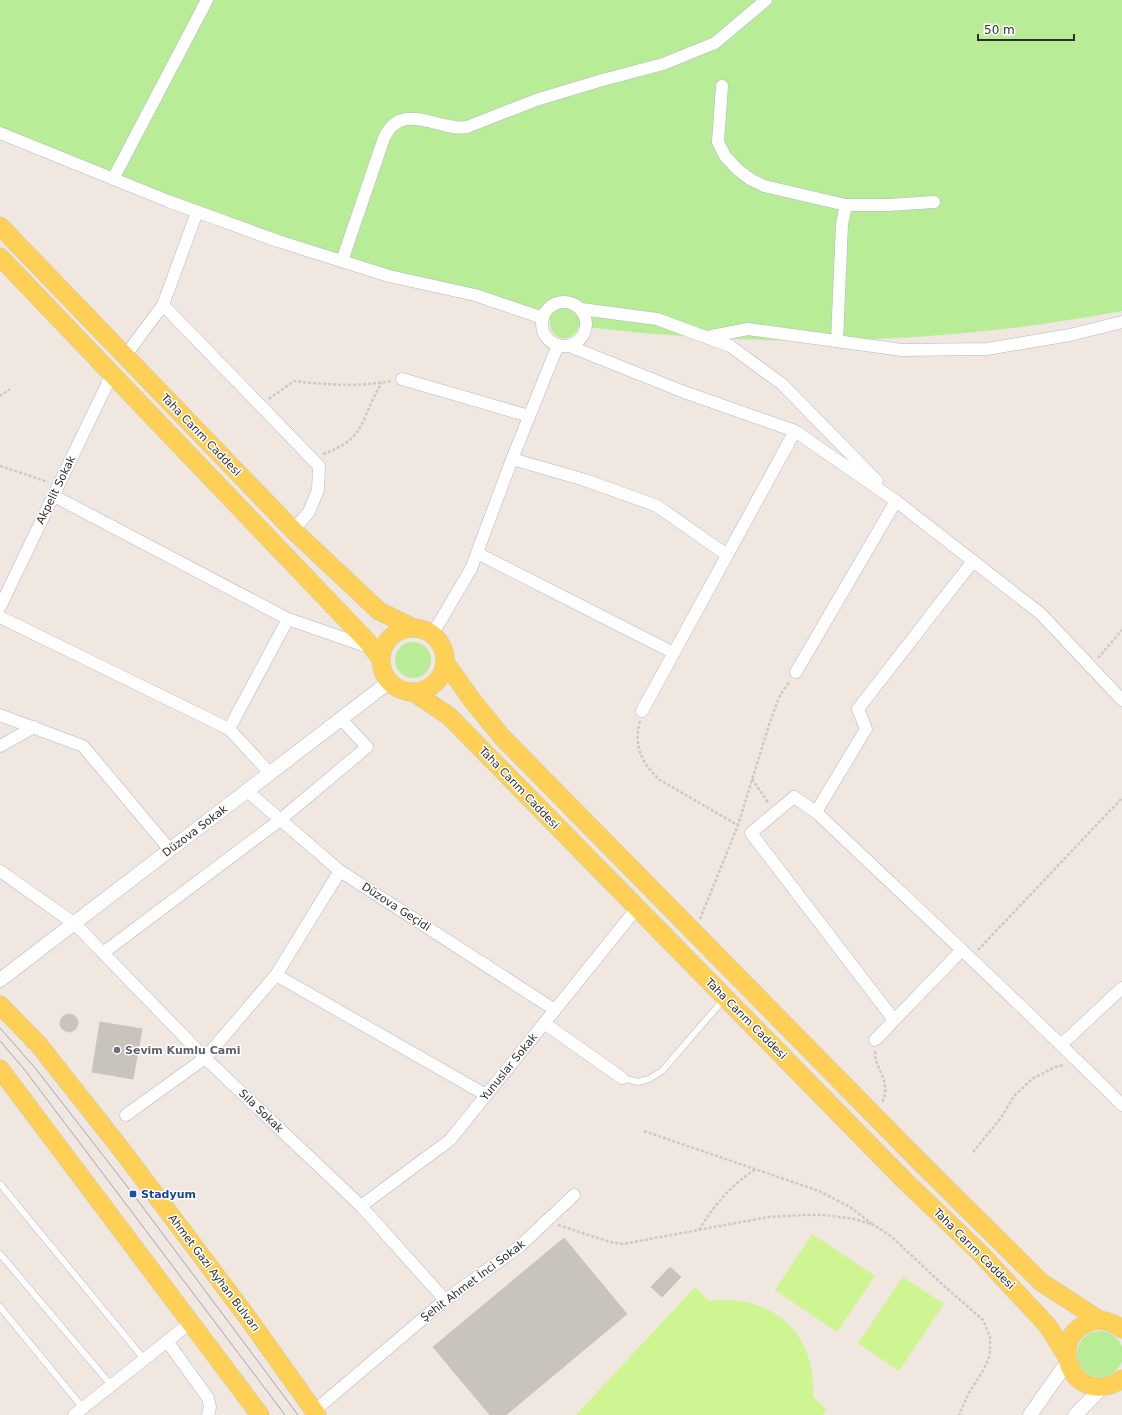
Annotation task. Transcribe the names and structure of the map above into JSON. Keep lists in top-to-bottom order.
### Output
{
  "streets": {
    "main road": ["Taha Carım Caddesi", "Ahmet Gazi Ayhan Bulvarı"],
    "street": [
      "Akpelit Sokak",
      "Düzova Sokak",
      "Düzova Geçidi",
      "Yunuslar Sokak",
      "Sıla Sokak",
      "Şehit Ahmet İnci Sokak"
    ]
  },
  "crossings": [
    ["Taha Carım Caddesi", "Akpelit Sokak"],
    ["Taha Carım Caddesi", "Düzova Sokak"],
    ["Taha Carım Caddesi", "Yunuslar Sokak"],
    ["Düzova Sokak", "Düzova Geçidi"],
    ["Düzova Sokak", "Sıla Sokak"],
    ["Düzova Geçidi", "Yunuslar Sokak"],
    ["Yunuslar Sokak", "Sıla Sokak"],
    ["Sıla Sokak", "Şehit Ahmet İnci Sokak"],
    ["Ahmet Gazi Ayhan Bulvarı", "Şehit Ahmet İnci Sokak"]
  ],
  "places": {
    "other": ["Sevim Kumlu Cami"],
    "transit": ["Stadyum"]
  },
  "scale_bar": "50 m"
}
